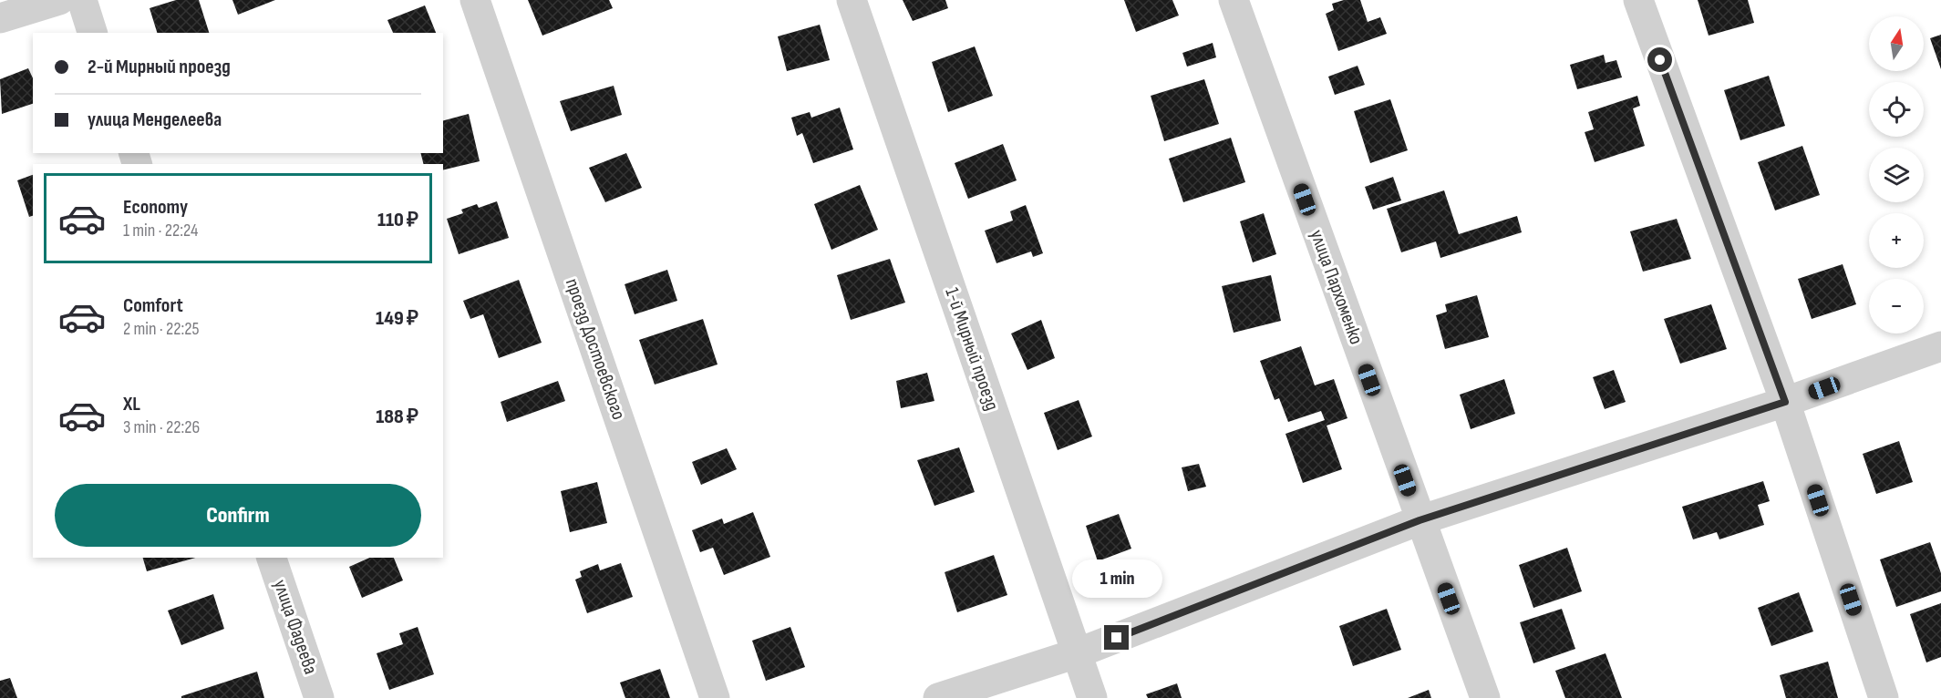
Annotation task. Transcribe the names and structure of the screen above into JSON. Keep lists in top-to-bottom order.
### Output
{
  "streets": {
    "street": [
      "улица Пархоменко",
      "проезд Достоевского",
      "1-й Мирный проезд",
      "улица Фадеева"
    ]
  },
  "north": "top",
  "page": {
    "map_buttons": ["+", "−"],
    "banner": ["2-й Мирный проезд", "улица Менделеева"],
    "list": [
      {
        "name": "Economy",
        "note": "1 min · 22:24",
        "value": "110 ₽"
      },
      {
        "name": "Comfort",
        "note": "2 min · 22:25",
        "value": "149 ₽"
      },
      {
        "name": "XL",
        "note": "3 min · 22:26",
        "value": "188 ₽"
      }
    ],
    "buttons": "Confirm",
    "bubble": "1 min"
  }
}
